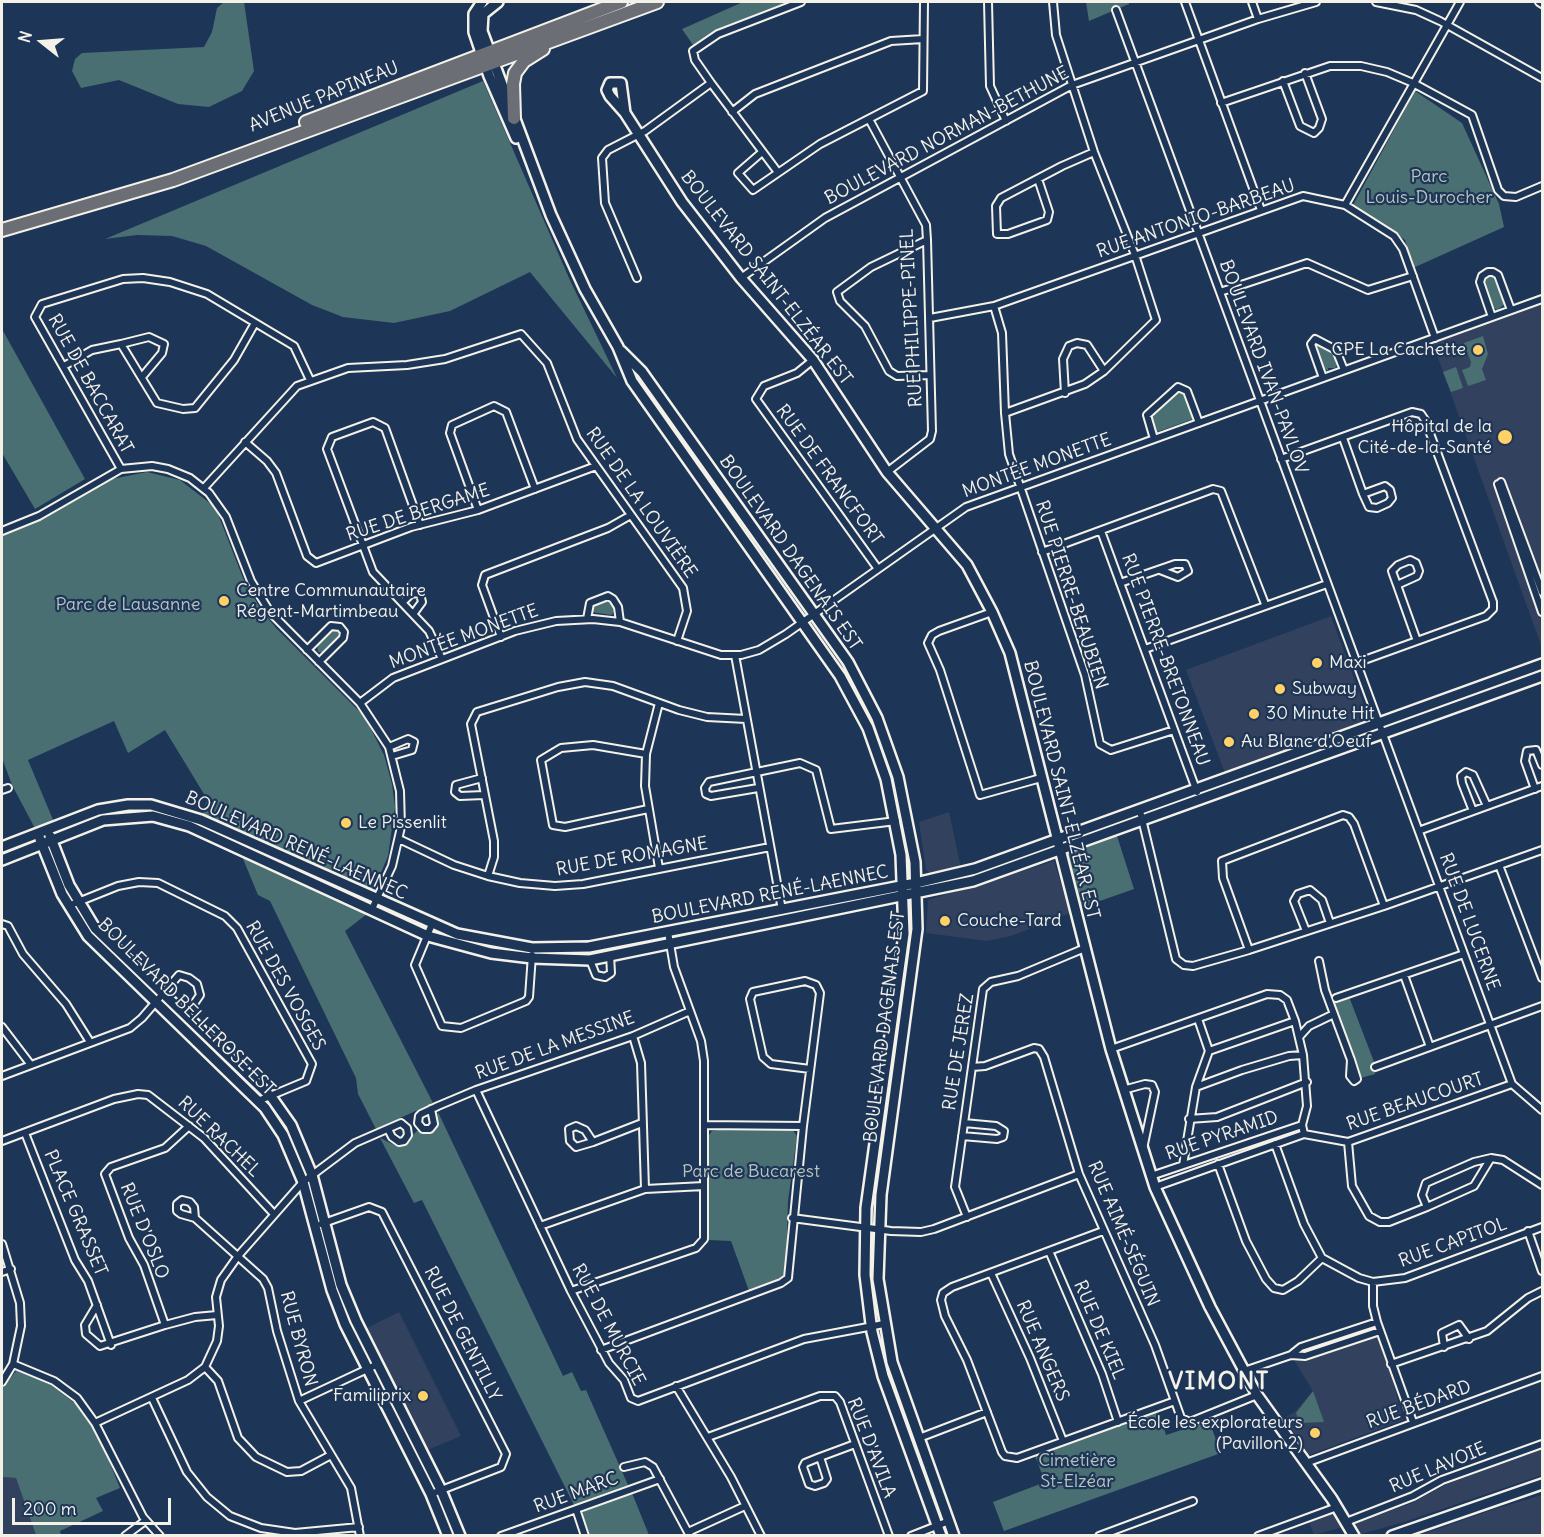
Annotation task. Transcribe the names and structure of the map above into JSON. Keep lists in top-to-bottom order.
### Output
{
  "streets": {
    "highway": ["AVENUE PAPINEAU"],
    "street": [
      "BOULEVARD NORMAN-BETHUNE",
      "RUE ANTONIO-BARBEAU",
      "BOULEVARD SAINT-ELZÉAR EST",
      "RUE PHILIPPE-PINEL",
      "BOULEVARD IVAN-PAVLOV",
      "RUE DE BACCARAT",
      "MONTÉE MONETTE",
      "RUE DE FRANCFORT",
      "RUE DE LA LOUVIÈRE",
      "RUE DE BERGAME",
      "BOULEVARD DAGENAIS EST",
      "RUE PIERRE-BEAUBIEN",
      "RUE PIERRE-BRETONNEAU",
      "BOULEVARD RENÉ-LAENNEC",
      "RUE DE ROMAGNE",
      "RUE DE LUCERNE",
      "RUE DES VOSGES",
      "BOULEVARD BELLEROSE EST",
      "RUE DE LA MESSINE",
      "RUE DE JEREZ",
      "RUE BEAUCOURT",
      "RUE PYRAMID",
      "RUE RACHEL",
      "PLACE GRASSET",
      "RUE D'OSLO",
      "RUE AIMÉ-SÉGUIN",
      "RUE CAPITOL",
      "RUE DE MURCIE",
      "RUE DE KIEL",
      "RUE DE GENTILLY",
      "RUE BYRON",
      "RUE ANGERS",
      "RUE BÉDARD",
      "RUE D'AVILA",
      "RUE LAVOIE",
      "RUE MARC"
    ]
  },
  "crossings": [
    ["AVENUE PAPINEAU", "BOULEVARD DAGENAIS EST"],
    ["BOULEVARD NORMAN-BETHUNE", "BOULEVARD SAINT-ELZÉAR EST"],
    ["BOULEVARD NORMAN-BETHUNE", "RUE PHILIPPE-PINEL"],
    ["BOULEVARD NORMAN-BETHUNE", "BOULEVARD IVAN-PAVLOV"],
    ["RUE ANTONIO-BARBEAU", "RUE PHILIPPE-PINEL"],
    ["RUE ANTONIO-BARBEAU", "BOULEVARD IVAN-PAVLOV"],
    ["RUE ANTONIO-BARBEAU", "MONTÉE MONETTE"],
    ["RUE ANTONIO-BARBEAU", "RUE PIERRE-BEAUBIEN"],
    ["BOULEVARD SAINT-ELZÉAR EST", "RUE PHILIPPE-PINEL"],
    ["BOULEVARD SAINT-ELZÉAR EST", "MONTÉE MONETTE"],
    ["BOULEVARD SAINT-ELZÉAR EST", "RUE DE FRANCFORT"],
    ["BOULEVARD SAINT-ELZÉAR EST", "BOULEVARD RENÉ-LAENNEC"],
    ["BOULEVARD SAINT-ELZÉAR EST", "RUE DE JEREZ"],
    ["BOULEVARD SAINT-ELZÉAR EST", "RUE BEAUCOURT"],
    ["BOULEVARD SAINT-ELZÉAR EST", "RUE PYRAMID"],
    ["BOULEVARD SAINT-ELZÉAR EST", "RUE AIMÉ-SÉGUIN"],
    ["BOULEVARD SAINT-ELZÉAR EST", "RUE BÉDARD"],
    ["BOULEVARD SAINT-ELZÉAR EST", "RUE LAVOIE"],
    ["BOULEVARD IVAN-PAVLOV", "MONTÉE MONETTE"],
    ["BOULEVARD IVAN-PAVLOV", "BOULEVARD RENÉ-LAENNEC"],
    ["BOULEVARD IVAN-PAVLOV", "RUE DE LUCERNE"],
    ["RUE DE BACCARAT", "RUE DE LA LOUVIÈRE"],
    ["MONTÉE MONETTE", "RUE DE FRANCFORT"],
    ["MONTÉE MONETTE", "RUE DE LA LOUVIÈRE"],
    ["MONTÉE MONETTE", "BOULEVARD DAGENAIS EST"],
    ["MONTÉE MONETTE", "RUE PIERRE-BEAUBIEN"],
    ["RUE DE LA LOUVIÈRE", "RUE DE BERGAME"],
    ["BOULEVARD DAGENAIS EST", "BOULEVARD RENÉ-LAENNEC"],
    ["BOULEVARD DAGENAIS EST", "RUE DE MURCIE"],
    ["RUE PIERRE-BEAUBIEN", "RUE PIERRE-BRETONNEAU"],
    ["RUE PIERRE-BRETONNEAU", "BOULEVARD RENÉ-LAENNEC"],
    ["BOULEVARD RENÉ-LAENNEC", "RUE DE LUCERNE"],
    ["BOULEVARD RENÉ-LAENNEC", "BOULEVARD BELLEROSE EST"],
    ["RUE DE LUCERNE", "RUE BEAUCOURT"],
    ["RUE DES VOSGES", "BOULEVARD BELLEROSE EST"],
    ["BOULEVARD BELLEROSE EST", "RUE DE GENTILLY"],
    ["RUE DE LA MESSINE", "RUE DE MURCIE"],
    ["RUE DE JEREZ", "RUE AIMÉ-SÉGUIN"],
    ["RUE BEAUCOURT", "RUE CAPITOL"],
    ["RUE RACHEL", "PLACE GRASSET"],
    ["RUE RACHEL", "RUE D'OSLO"]
  ],
  "districts": ["VIMONT"],
  "parks": [
    "Parc Louis-Durocher",
    "Parc de Lausanne",
    "Parc de Bucarest",
    "Cimetière St-Elzéar"
  ],
  "places": [
    "CPE La Cachette",
    "Hôpital de la Cité-de-la-Santé",
    "Centre Communautaire Régent-Martimbeau",
    "Maxi",
    "Subway",
    "30 Minute Hit",
    "Au Blanc d'Oeuf",
    "Le Pissenlit",
    "Couche-Tard",
    "Familiprix",
    "École les explorateurs (Pavillon 2)"
  ],
  "scale_bar": "200 m",
  "north": "left"
}
